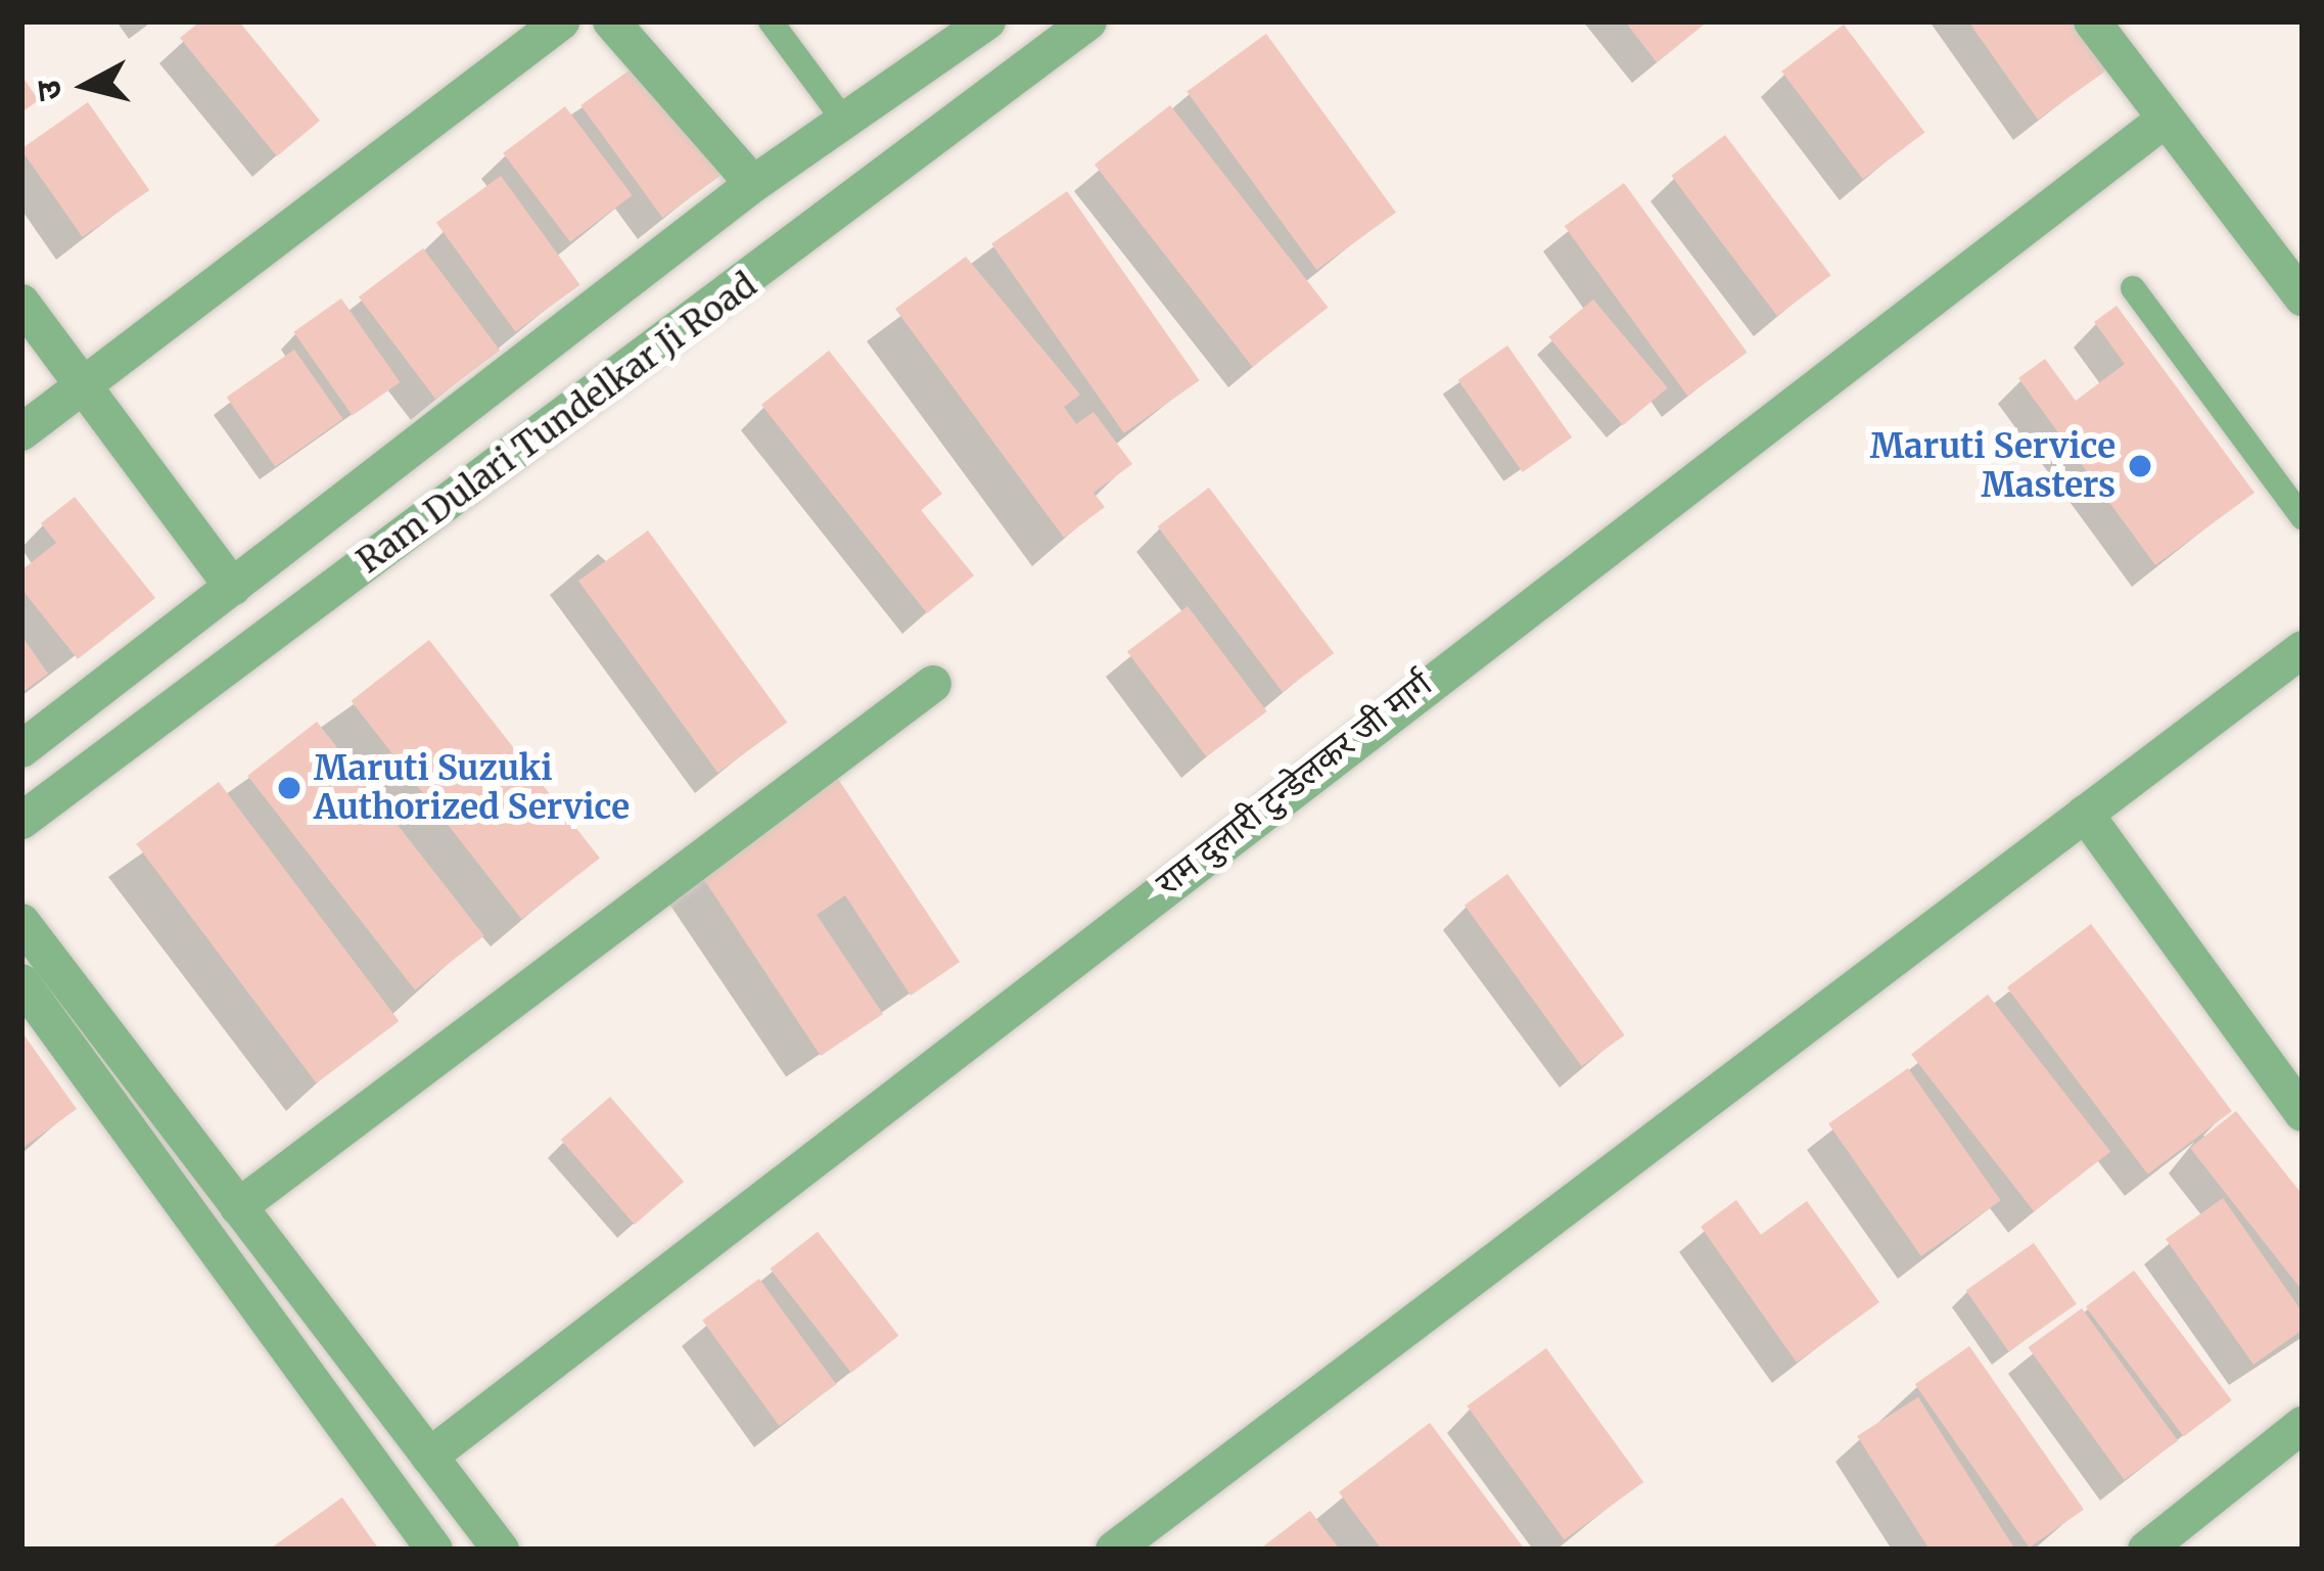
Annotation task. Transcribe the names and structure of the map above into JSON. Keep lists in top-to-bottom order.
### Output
{
  "streets": {
    "street": ["Ram Dulari Tundelkar Ji Road", "राम दुलारी टुन्डेलकर जी मार्ग"]
  },
  "places": ["Maruti Service Masters", "Maruti Suzuki Authorized Service"],
  "north": "left"
}
